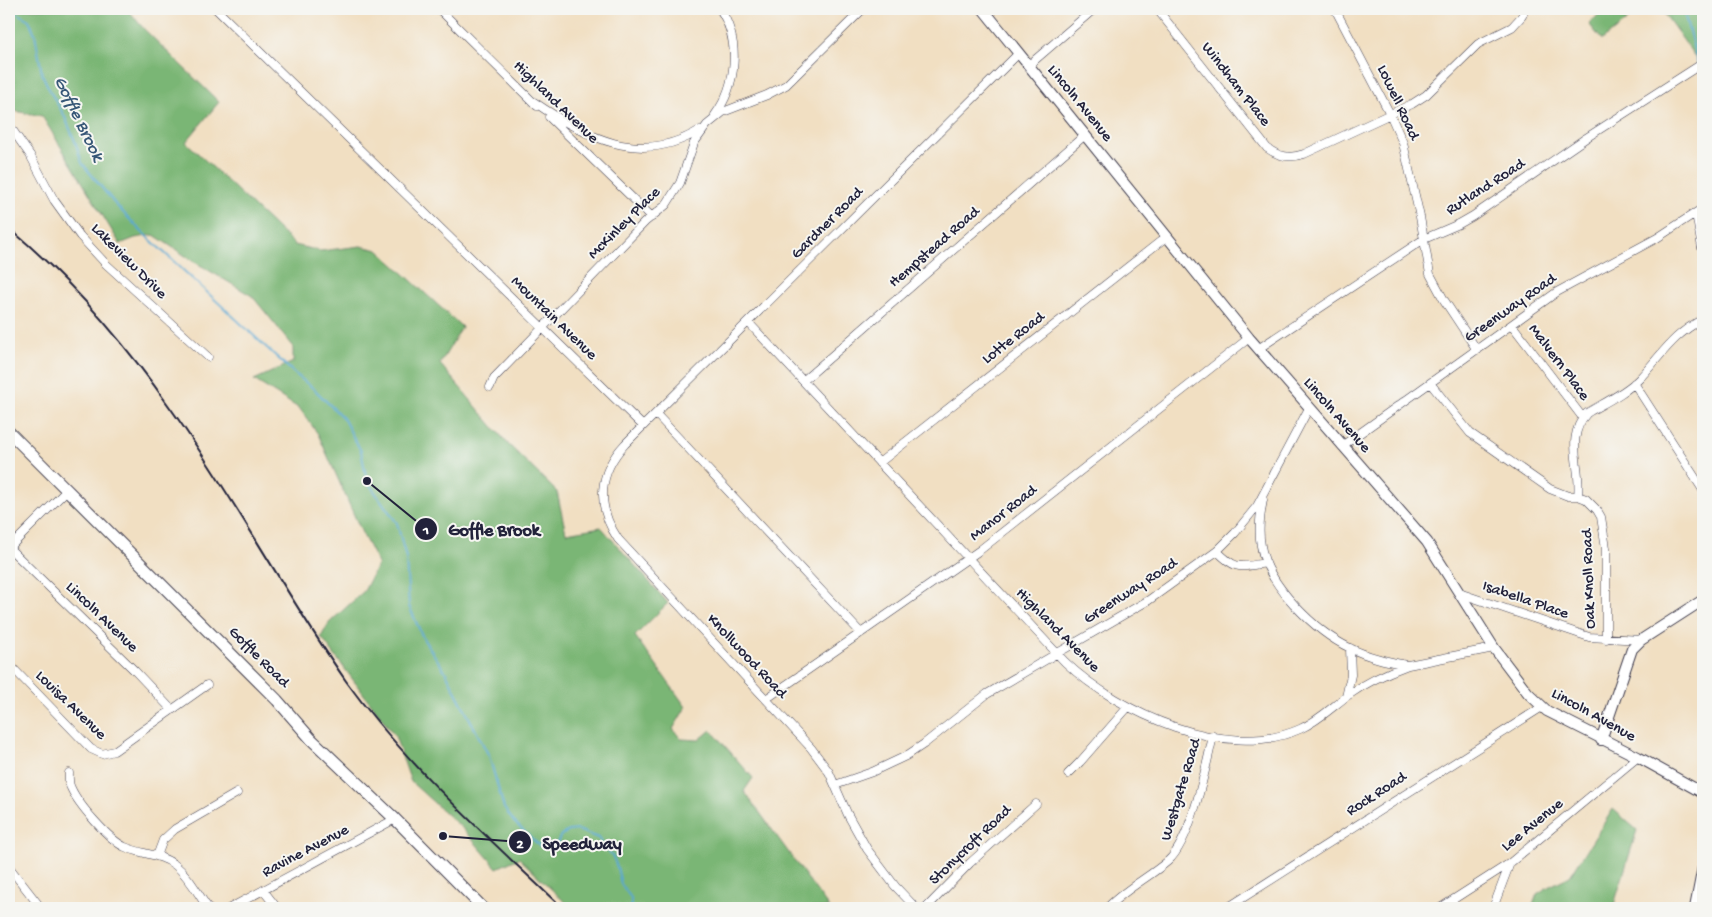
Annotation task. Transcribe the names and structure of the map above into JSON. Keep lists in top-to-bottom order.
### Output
{
  "streets": {
    "main road": ["Lincoln Avenue", "Goffle Road"],
    "street": [
      "Windham Place",
      "Highland Avenue",
      "Lowell Road",
      "Rutland Road",
      "McKinley Place",
      "Gardner Road",
      "Hempstead Road",
      "Lakeview Drive",
      "Greenway Road",
      "Mountain Avenue",
      "Lotte Road",
      "Malvern Place",
      "Manor Road",
      "Oak Knoll Road",
      "Isabella Place",
      "Knollwood Road",
      "Louisa Avenue",
      "Westgate Road",
      "Rock Road",
      "Lee Avenue",
      "Stonycroft Road",
      "Ravine Avenue"
    ]
  },
  "crossings": [
    ["Windham Place", "Lowell Road"],
    ["Highland Avenue", "Lincoln Avenue"],
    ["Highland Avenue", "McKinley Place"],
    ["Highland Avenue", "Gardner Road"],
    ["Highland Avenue", "Hempstead Road"],
    ["Highland Avenue", "Greenway Road"],
    ["Highland Avenue", "Lotte Road"],
    ["Highland Avenue", "Manor Road"],
    ["Highland Avenue", "Westgate Road"],
    ["Lowell Road", "Rutland Road"],
    ["Lowell Road", "Greenway Road"],
    ["Lincoln Avenue", "Rutland Road"],
    ["Lincoln Avenue", "Gardner Road"],
    ["Lincoln Avenue", "Hempstead Road"],
    ["Lincoln Avenue", "Greenway Road"],
    ["Lincoln Avenue", "Lotte Road"],
    ["Lincoln Avenue", "Manor Road"],
    ["Lincoln Avenue", "Isabella Place"],
    ["Lincoln Avenue", "Louisa Avenue"],
    ["Lincoln Avenue", "Rock Road"],
    ["Lincoln Avenue", "Lee Avenue"],
    ["McKinley Place", "Mountain Avenue"],
    ["Greenway Road", "Malvern Place"],
    ["Greenway Road", "Knollwood Road"],
    ["Mountain Avenue", "Knollwood Road"],
    ["Manor Road", "Knollwood Road"],
    ["Oak Knoll Road", "Isabella Place"],
    ["Goffle Road", "Ravine Avenue"]
  ],
  "water": ["Goffle Brook"],
  "places": ["Goffle Brook", "Speedway"]
}
